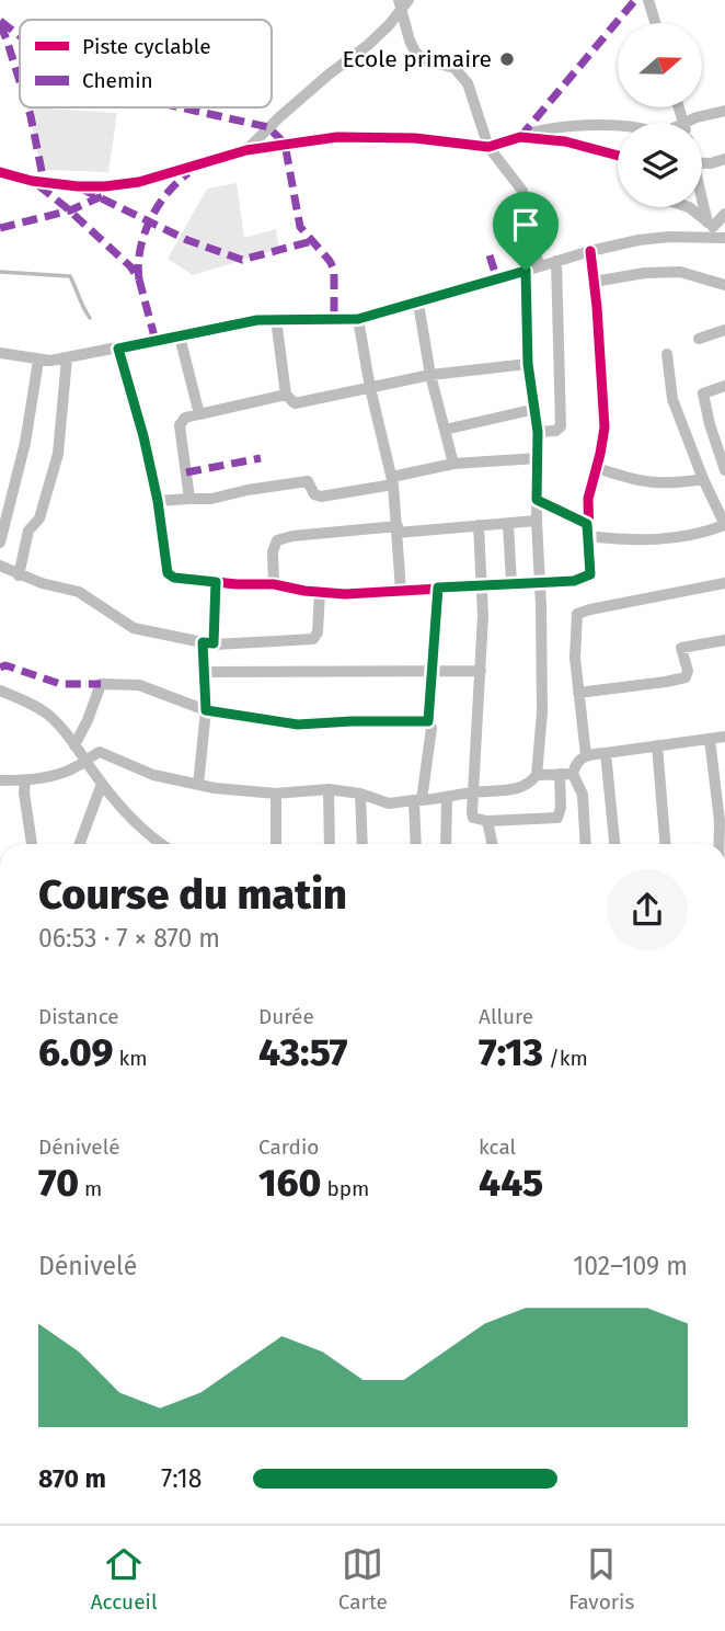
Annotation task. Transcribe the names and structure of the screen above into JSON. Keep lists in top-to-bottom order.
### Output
{
  "places": ["Ecole primaire"],
  "legend": ["Piste cyclable", "Chemin"],
  "north": "right",
  "page": {
    "heading": ["Course du matin", "06:53 · 7 × 870 m"],
    "stats": [
      ["Distance", "6.09 km"],
      ["Durée", "43:57"],
      ["Allure", "7:13 /km"],
      ["Dénivelé", "70 m"],
      ["Cardio", "160 bpm"],
      ["kcal", "445"]
    ],
    "chart": ["Dénivelé", "102–109 m"],
    "list": [
      {
        "name": "870 m",
        "note": "7:18"
      }
    ],
    "tabs": ["Accueil", "Carte", "Favoris"]
  }
}
